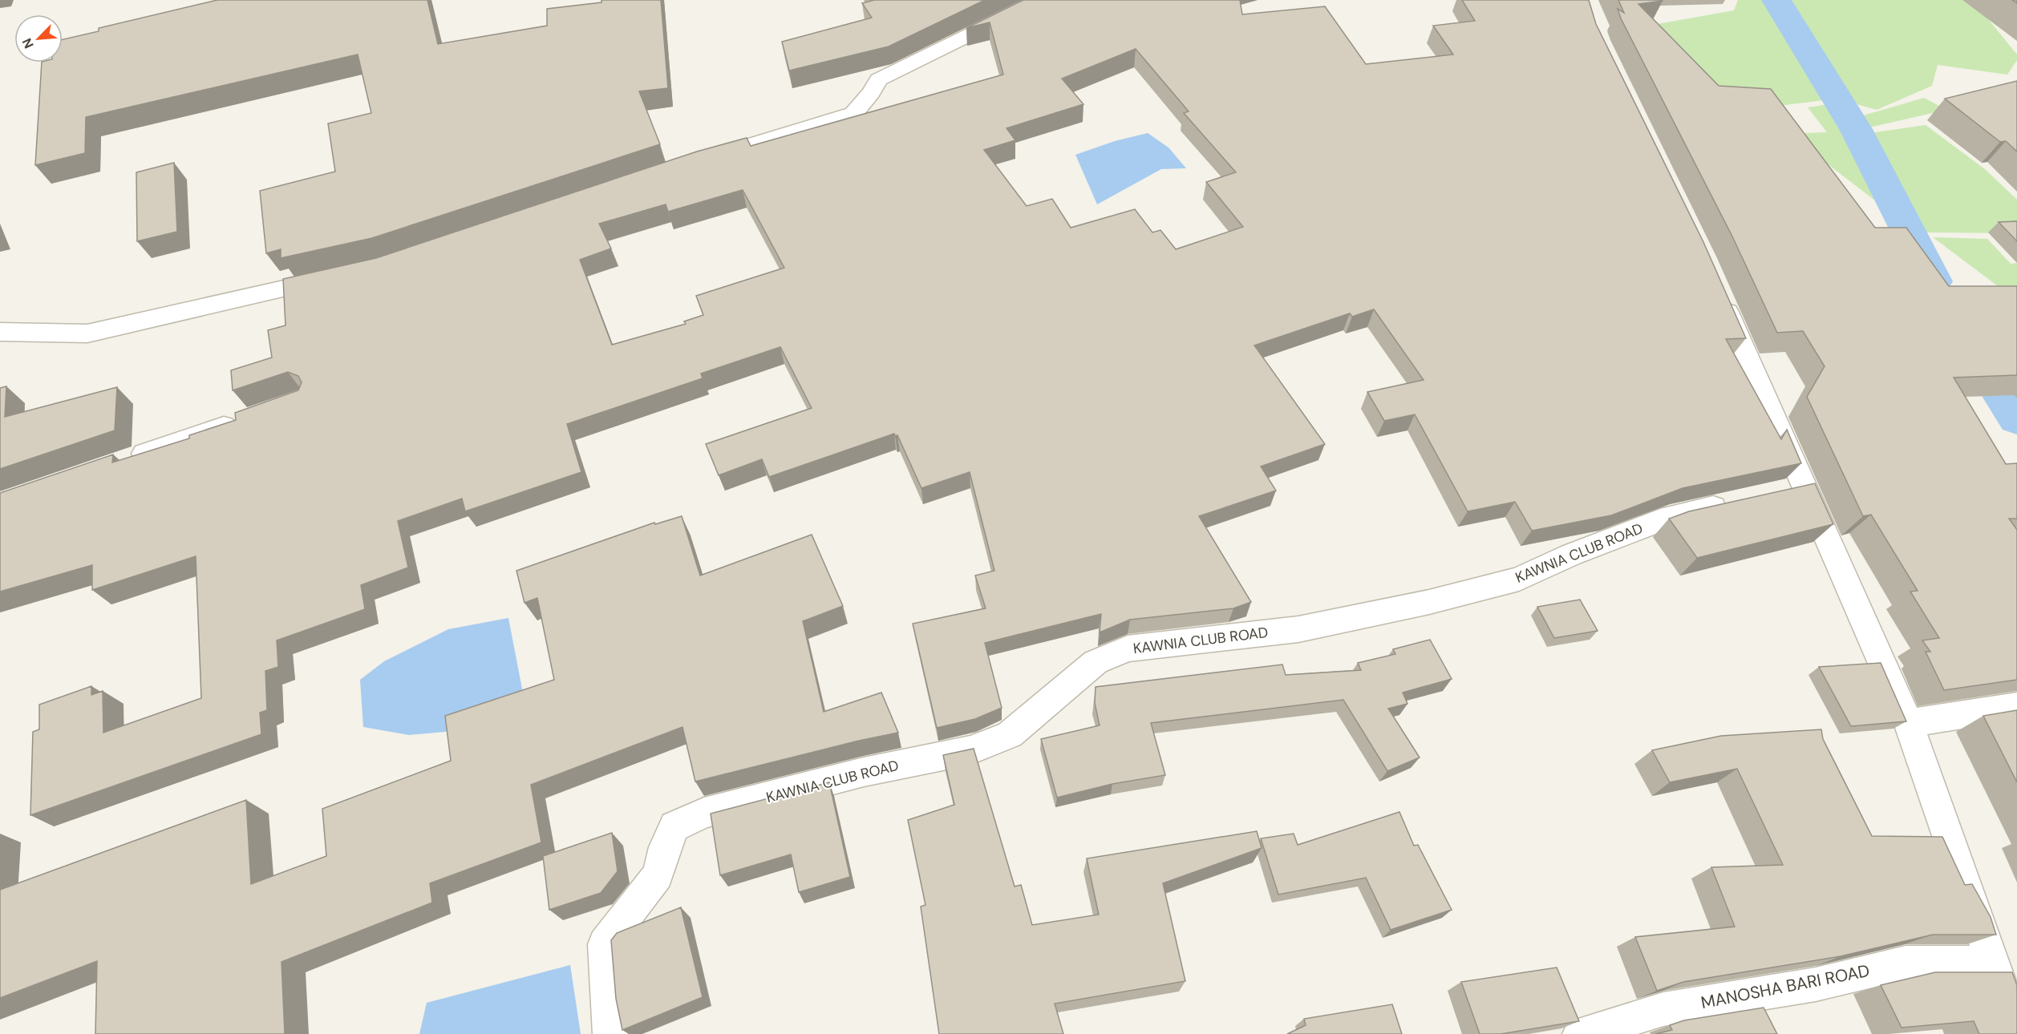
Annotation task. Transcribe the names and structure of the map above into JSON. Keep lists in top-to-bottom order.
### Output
{
  "streets": {
    "street": ["KAWNIA CLUB ROAD", "MANOSHA BARI ROAD"]
  },
  "north": "bottom left"
}
